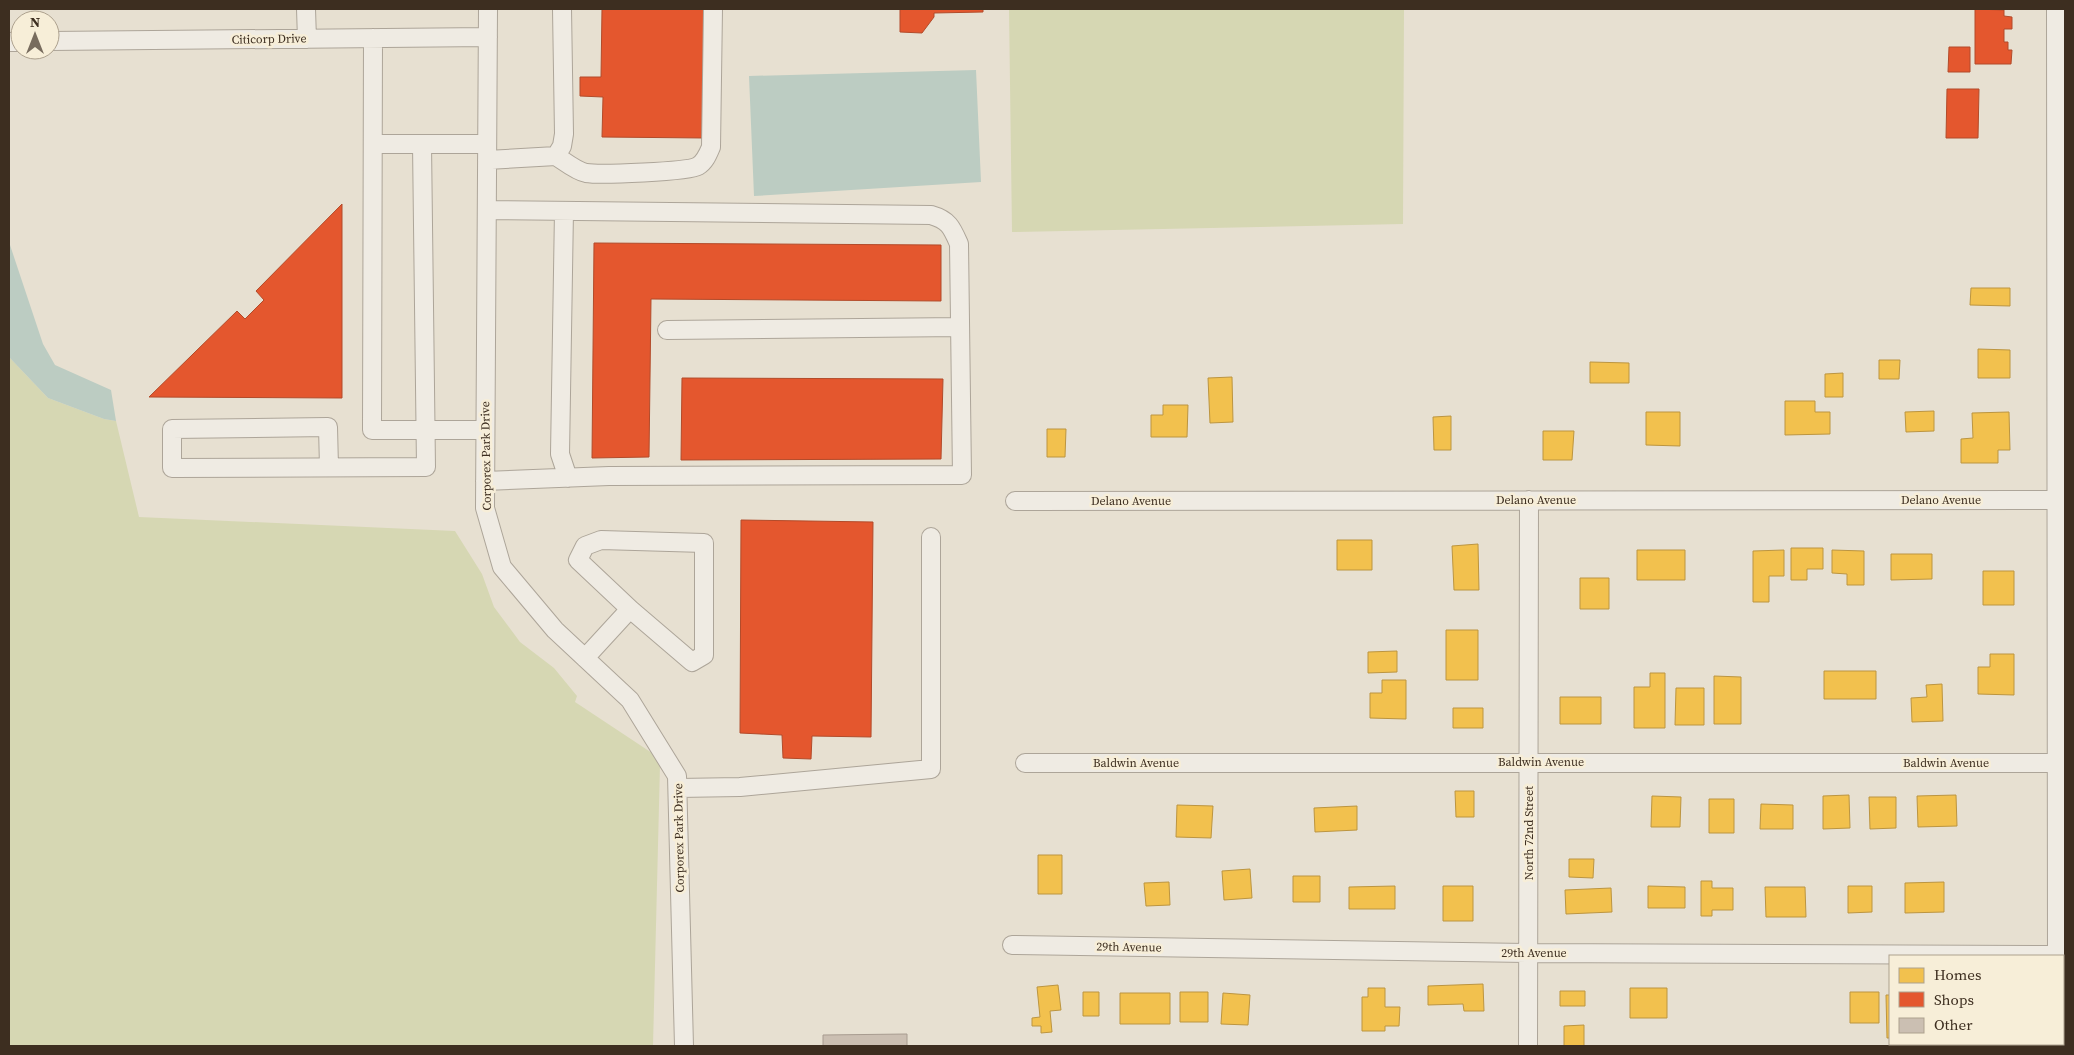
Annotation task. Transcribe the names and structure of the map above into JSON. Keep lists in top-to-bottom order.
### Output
{
  "streets": {
    "street": [
      "Citicorp Drive",
      "Corporex Park Drive",
      "Delano Avenue",
      "Baldwin Avenue",
      "North 72nd Street",
      "29th Avenue"
    ]
  },
  "crossings": [
    ["Citicorp Drive", "Corporex Park Drive"],
    ["Delano Avenue", "North 72nd Street"],
    ["Baldwin Avenue", "North 72nd Street"],
    ["North 72nd Street", "29th Avenue"]
  ],
  "legend": ["Homes", "Shops", "Other"],
  "north": "top"
}
